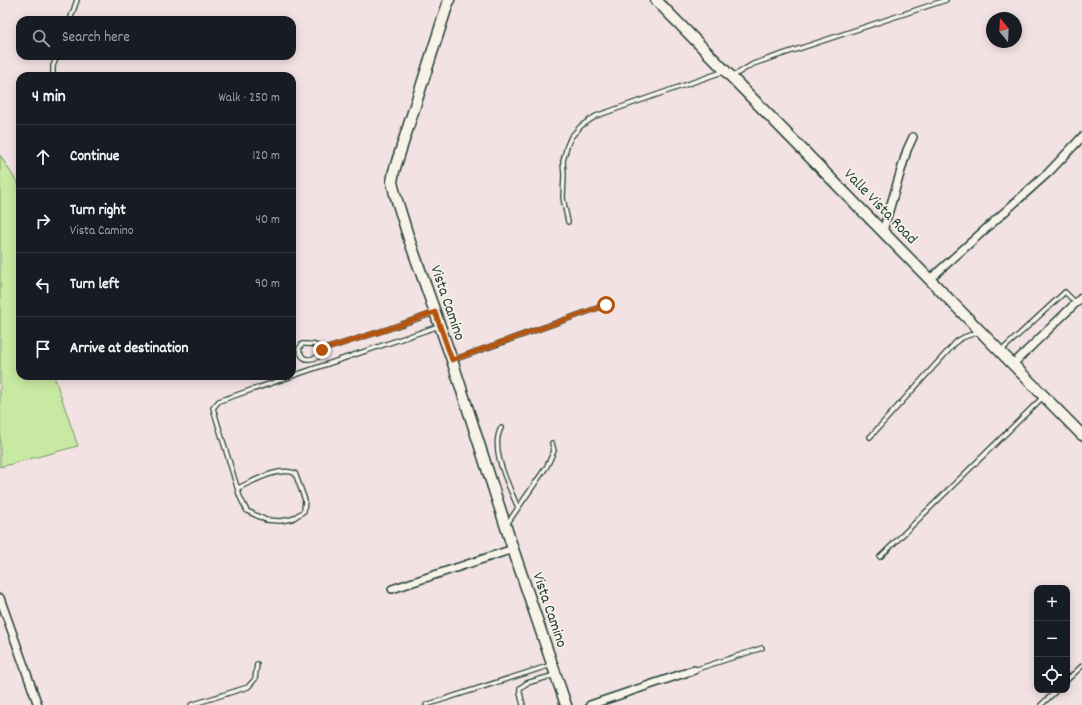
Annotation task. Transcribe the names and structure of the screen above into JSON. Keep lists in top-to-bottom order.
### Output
{
  "streets": {
    "street": ["Valle Vista Road", "Vista Camino"]
  },
  "north": "top",
  "page": {
    "search": "Search here",
    "heading": ["4 min", "Walk · 250 m"],
    "list": [
      ["Continue", "120 m"],
      ["Turn right", "Vista Camino", "40 m"],
      ["Turn left", "90 m"],
      "Arrive at destination"
    ],
    "map_buttons": ["+", "−"]
  }
}
